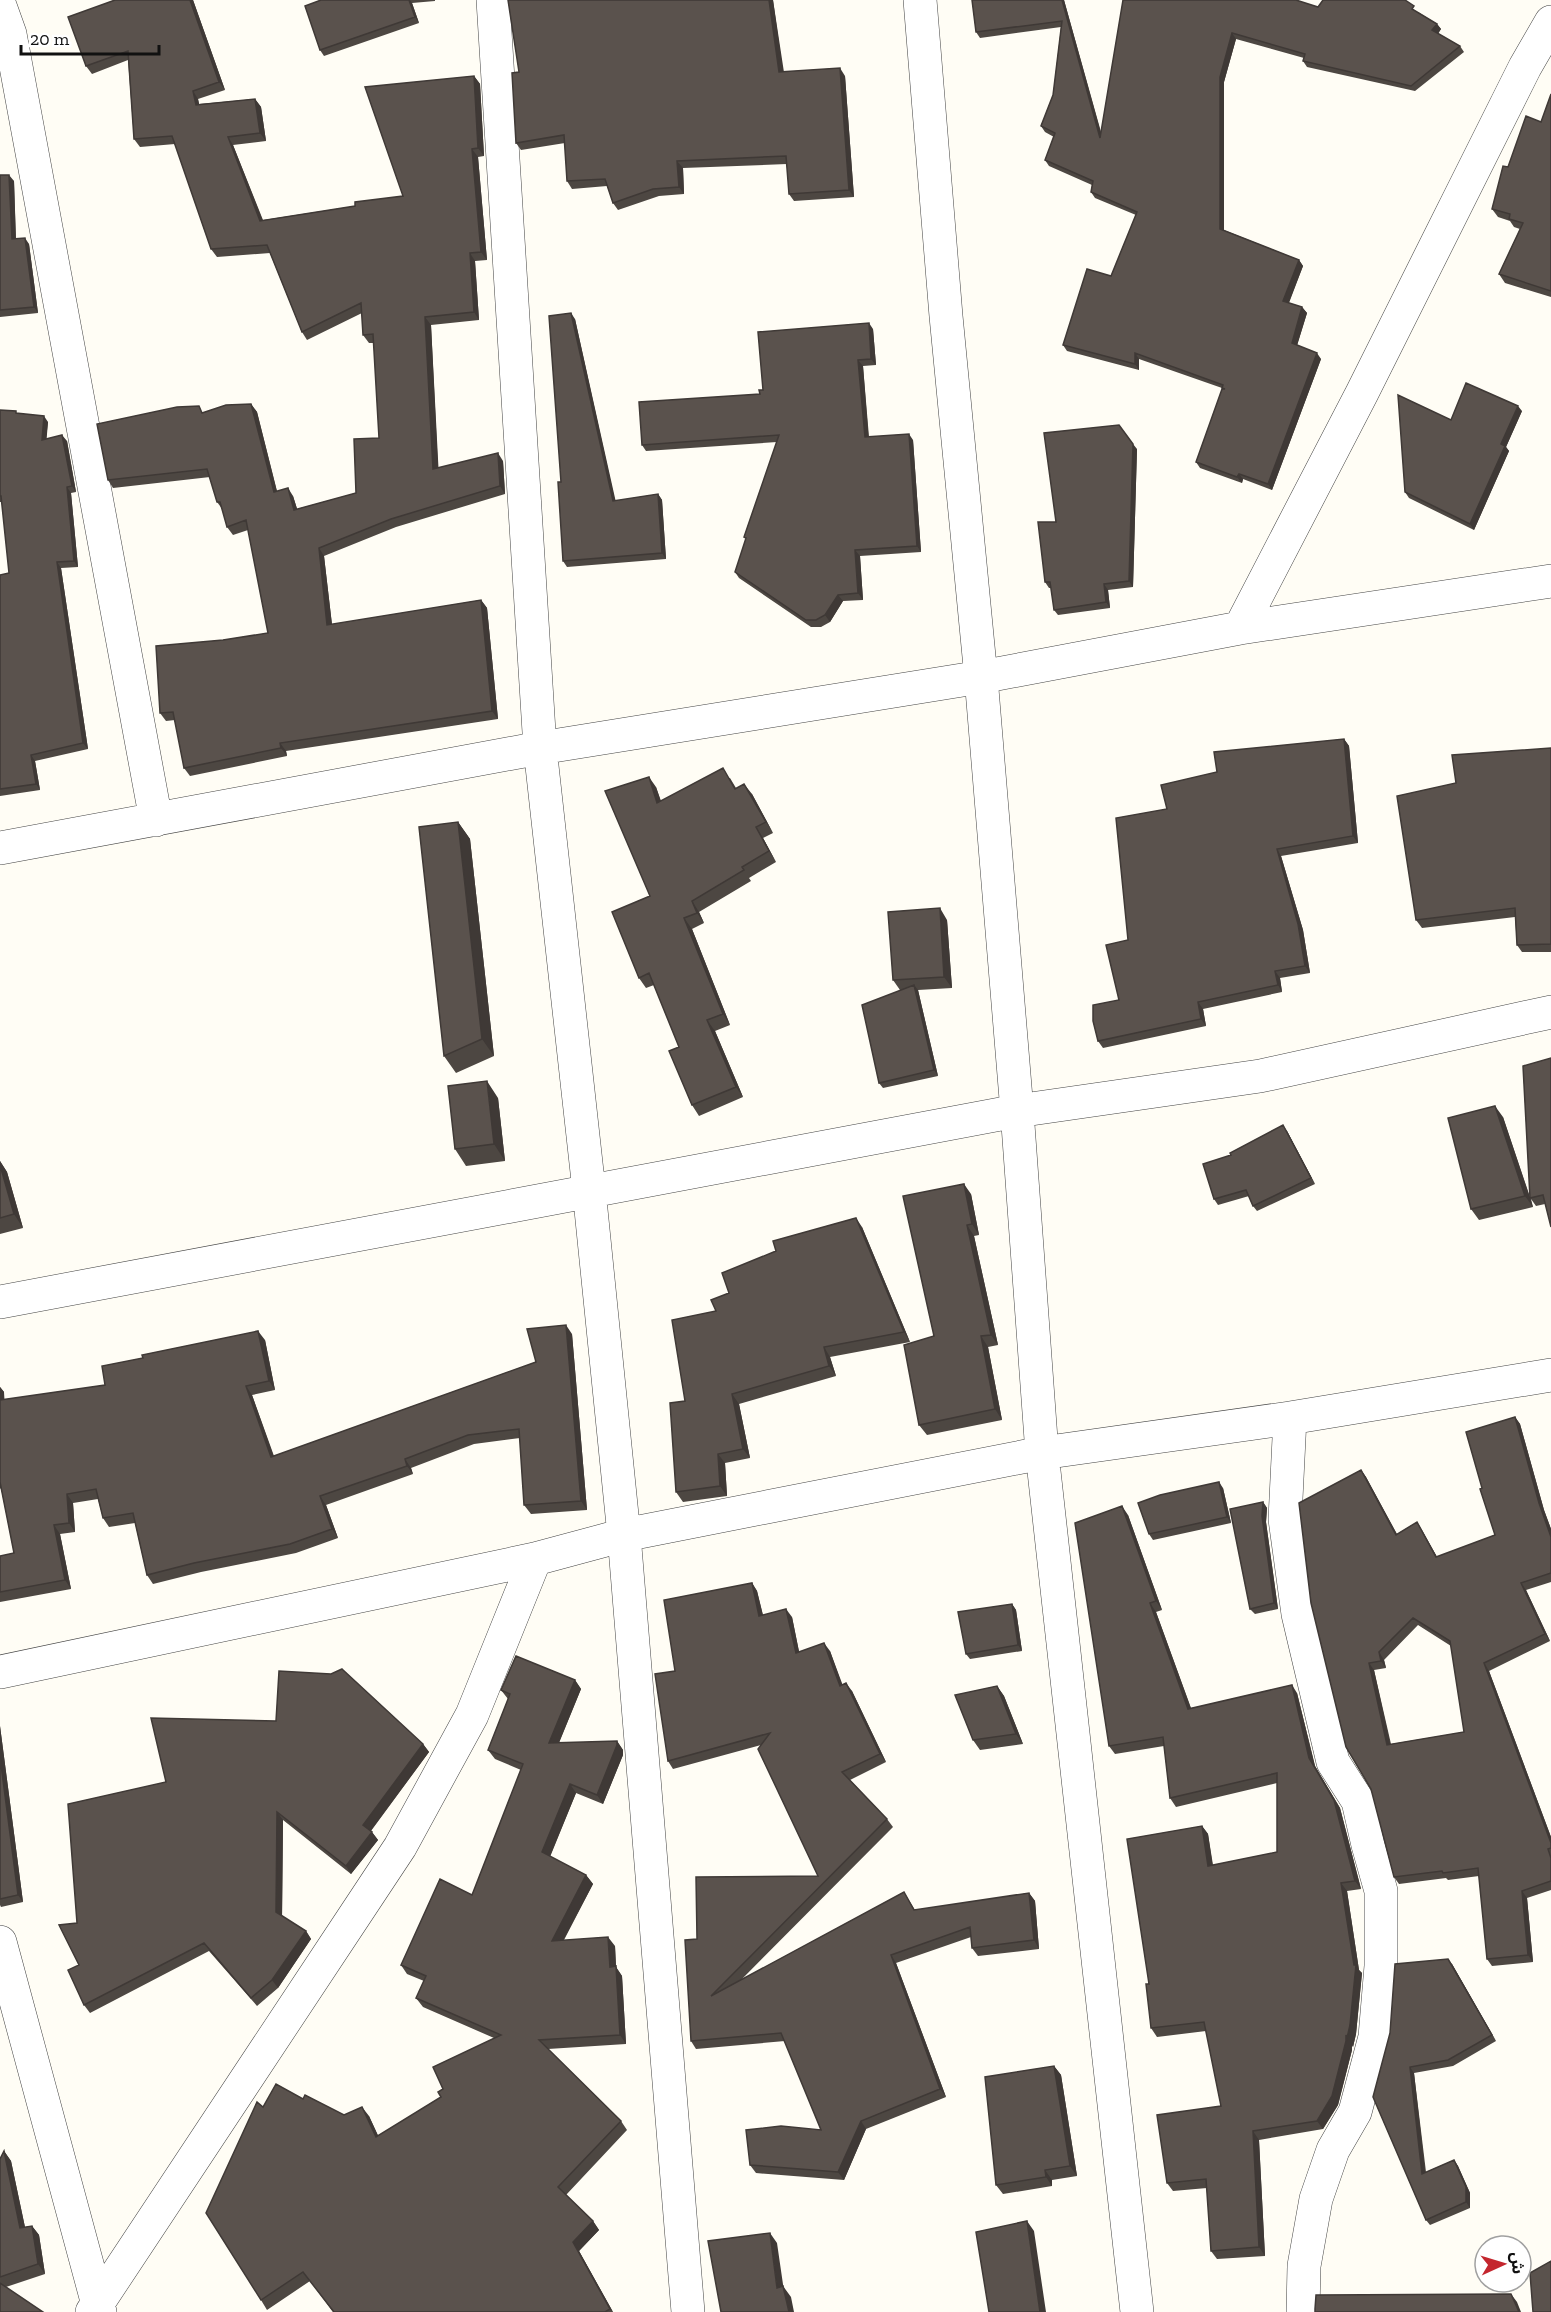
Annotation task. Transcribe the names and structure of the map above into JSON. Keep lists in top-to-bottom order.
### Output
{
  "scale_bar": "20 m",
  "north": "right"
}
